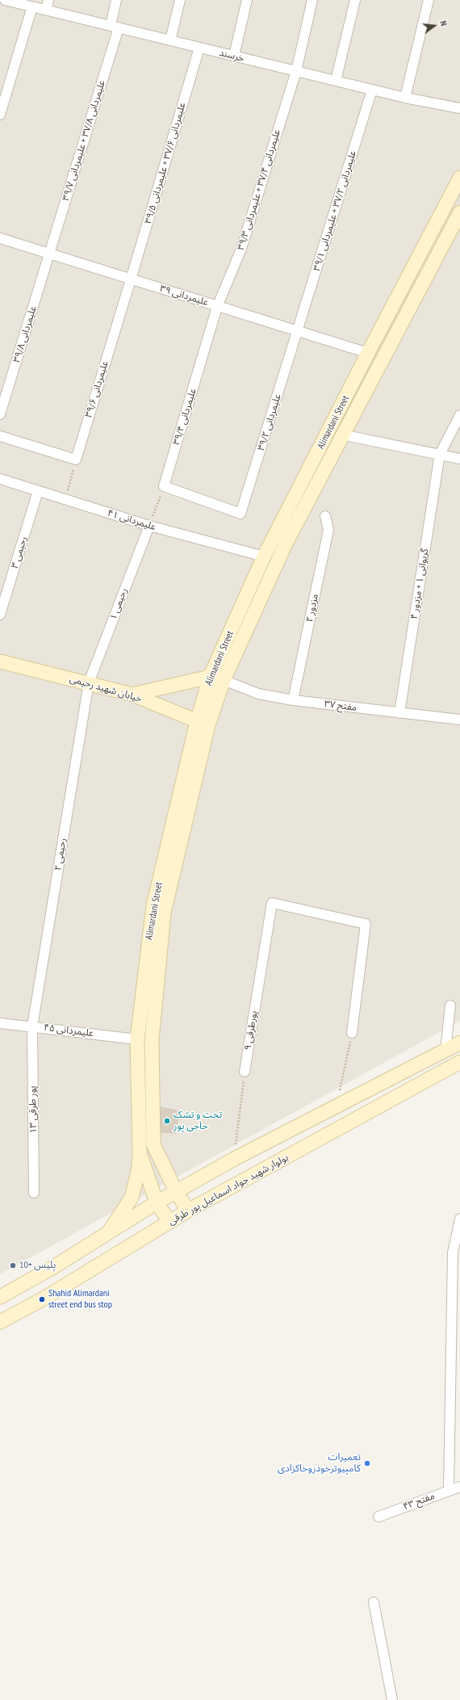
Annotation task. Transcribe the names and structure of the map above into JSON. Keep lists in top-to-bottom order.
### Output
{
  "streets": {
    "street": [
      "خرسند",
      "علیمردانی ۳۷/۸ + علیمردانی ۳۹/۷",
      "علیمردانی ۳۷/۶ + علیمردانی ۳۹/۵",
      "علیمردانی ۳۷/۴ + علیمردانی ۳۹/۳",
      "علیمردانی ۳۷/۲ + علیمردانی ۳۹/۱",
      "علیمردانی ۳۹",
      "علیمردانی ۳۹/۸",
      "علیمردانی ۳۹/۶",
      "علیمردانی ۳۹/۴",
      "علیمردانی ۳۹/۲",
      "Alimardani Street",
      "علیمردانی ۴۱",
      "رحیمی ۳",
      "گریوانی ۱ + مزدور ۴",
      "رحیمی ۱",
      "مزدور ۲",
      "خیابان شهید رحیمی",
      "مفتح ۳۷",
      "رحیمی ۲",
      "علیمردانی ۴۵",
      "پورطرقی ۹",
      "پور طرقی ۱۳",
      "بولوار شهید جواد اسماعیل پور طرقی",
      "مفتح ۴۳"
    ]
  },
  "crossings": [
    ["خرسند", "علیمردانی ۳۷/۸ + علیمردانی ۳۹/۷"],
    ["خرسند", "علیمردانی ۳۷/۶ + علیمردانی ۳۹/۵"],
    ["خرسند", "علیمردانی ۳۷/۴ + علیمردانی ۳۹/۳"],
    ["خرسند", "علیمردانی ۳۷/۲ + علیمردانی ۳۹/۱"],
    ["علیمردانی ۳۷/۸ + علیمردانی ۳۹/۷", "علیمردانی ۳۹"],
    ["علیمردانی ۳۷/۸ + علیمردانی ۳۹/۷", "علیمردانی ۳۹/۸"],
    ["علیمردانی ۳۷/۶ + علیمردانی ۳۹/۵", "علیمردانی ۳۹"],
    ["علیمردانی ۳۷/۶ + علیمردانی ۳۹/۵", "علیمردانی ۳۹/۶"],
    ["علیمردانی ۳۷/۴ + علیمردانی ۳۹/۳", "علیمردانی ۳۹"],
    ["علیمردانی ۳۷/۴ + علیمردانی ۳۹/۳", "علیمردانی ۳۹/۴"],
    ["علیمردانی ۳۷/۲ + علیمردانی ۳۹/۱", "علیمردانی ۳۹"],
    ["علیمردانی ۳۷/۲ + علیمردانی ۳۹/۱", "علیمردانی ۳۹/۲"],
    ["علیمردانی ۳۹", "علیمردانی ۳۹/۸"],
    ["علیمردانی ۳۹", "علیمردانی ۳۹/۶"],
    ["علیمردانی ۳۹", "علیمردانی ۳۹/۴"],
    ["علیمردانی ۳۹", "علیمردانی ۳۹/۲"],
    ["علیمردانی ۳۹", "Alimardani Street"],
    ["علیمردانی ۳۹/۴", "علیمردانی ۳۹/۲"],
    ["Alimardani Street", "علیمردانی ۴۱"],
    ["Alimardani Street", "خیابان شهید رحیمی"],
    ["Alimardani Street", "مفتح ۳۷"],
    ["Alimardani Street", "علیمردانی ۴۵"],
    ["Alimardani Street", "بولوار شهید جواد اسماعیل پور طرقی"],
    ["علیمردانی ۴۱", "رحیمی ۳"],
    ["علیمردانی ۴۱", "رحیمی ۱"],
    ["گریوانی ۱ + مزدور ۴", "مفتح ۳۷"],
    ["رحیمی ۱", "خیابان شهید رحیمی"],
    ["رحیمی ۱", "رحیمی ۲"],
    ["مزدور ۲", "مفتح ۳۷"],
    ["خیابان شهید رحیمی", "رحیمی ۲"],
    ["رحیمی ۲", "علیمردانی ۴۵"],
    ["رحیمی ۲", "پور طرقی ۱۳"],
    ["علیمردانی ۴۵", "پور طرقی ۱۳"]
  ],
  "places": [
    "تخت و تشک حاجی پور",
    "پلیس +10",
    "Shahid Alimardani street end bus stop",
    "تعمیرات کامپیوترخودروخاکزادی"
  ],
  "north": "right"
}
